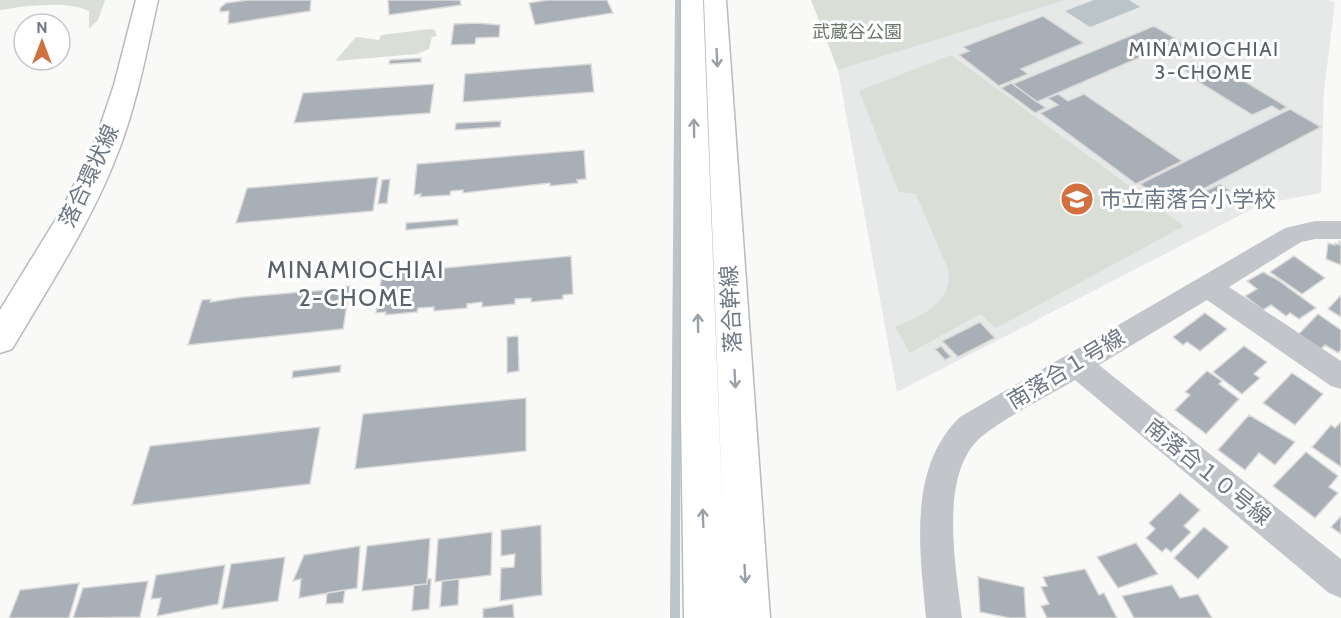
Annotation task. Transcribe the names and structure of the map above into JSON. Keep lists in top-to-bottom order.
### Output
{
  "streets": {
    "street": [
      "落合環状線",
      "落合幹線",
      "南落合１号線",
      "南落合１０号線"
    ]
  },
  "crossings": [
    ["南落合１号線", "南落合１０号線"]
  ],
  "districts": ["MINAMIOCHIAI 3-CHOME", "MINAMIOCHIAI 2-CHOME"],
  "parks": ["武蔵谷公園"],
  "places": {
    "school or university": ["市立南落合小学校"]
  },
  "north": "top"
}
